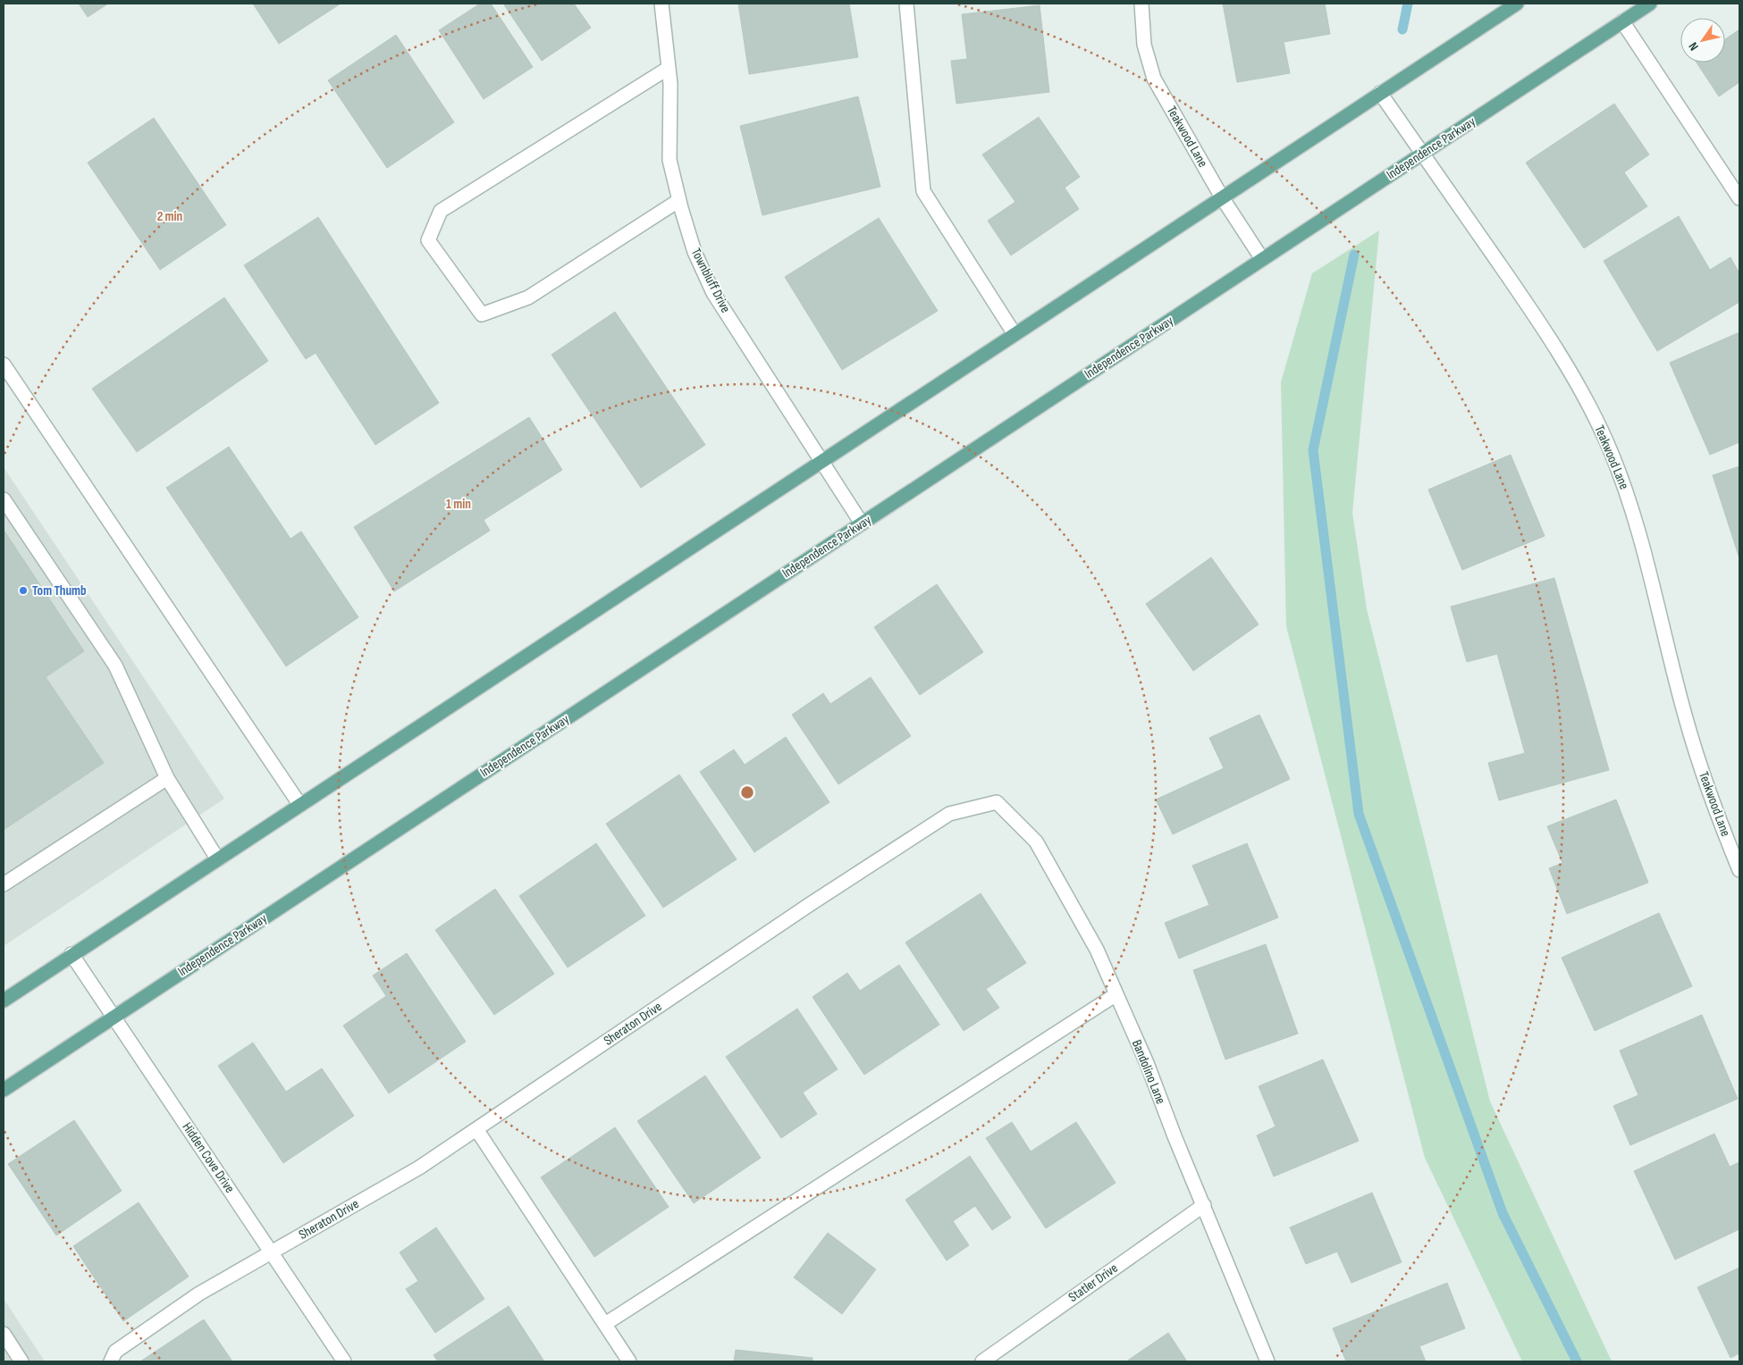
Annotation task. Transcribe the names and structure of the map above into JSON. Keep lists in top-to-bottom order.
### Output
{
  "streets": {
    "main road": ["Independence Parkway"],
    "street": [
      "Teakwood Lane",
      "Townbluff Drive",
      "Sheraton Drive",
      "Bandolino Lane",
      "Hidden Cove Drive",
      "Statler Drive"
    ]
  },
  "crossings": [
    ["Teakwood Lane", "Independence Parkway"],
    ["Independence Parkway", "Townbluff Drive"],
    ["Independence Parkway", "Hidden Cove Drive"],
    ["Sheraton Drive", "Bandolino Lane"],
    ["Sheraton Drive", "Hidden Cove Drive"],
    ["Bandolino Lane", "Statler Drive"]
  ],
  "places": ["Tom Thumb"],
  "north": "bottom left",
  "rings": ["2 min", "1 min"]
}
